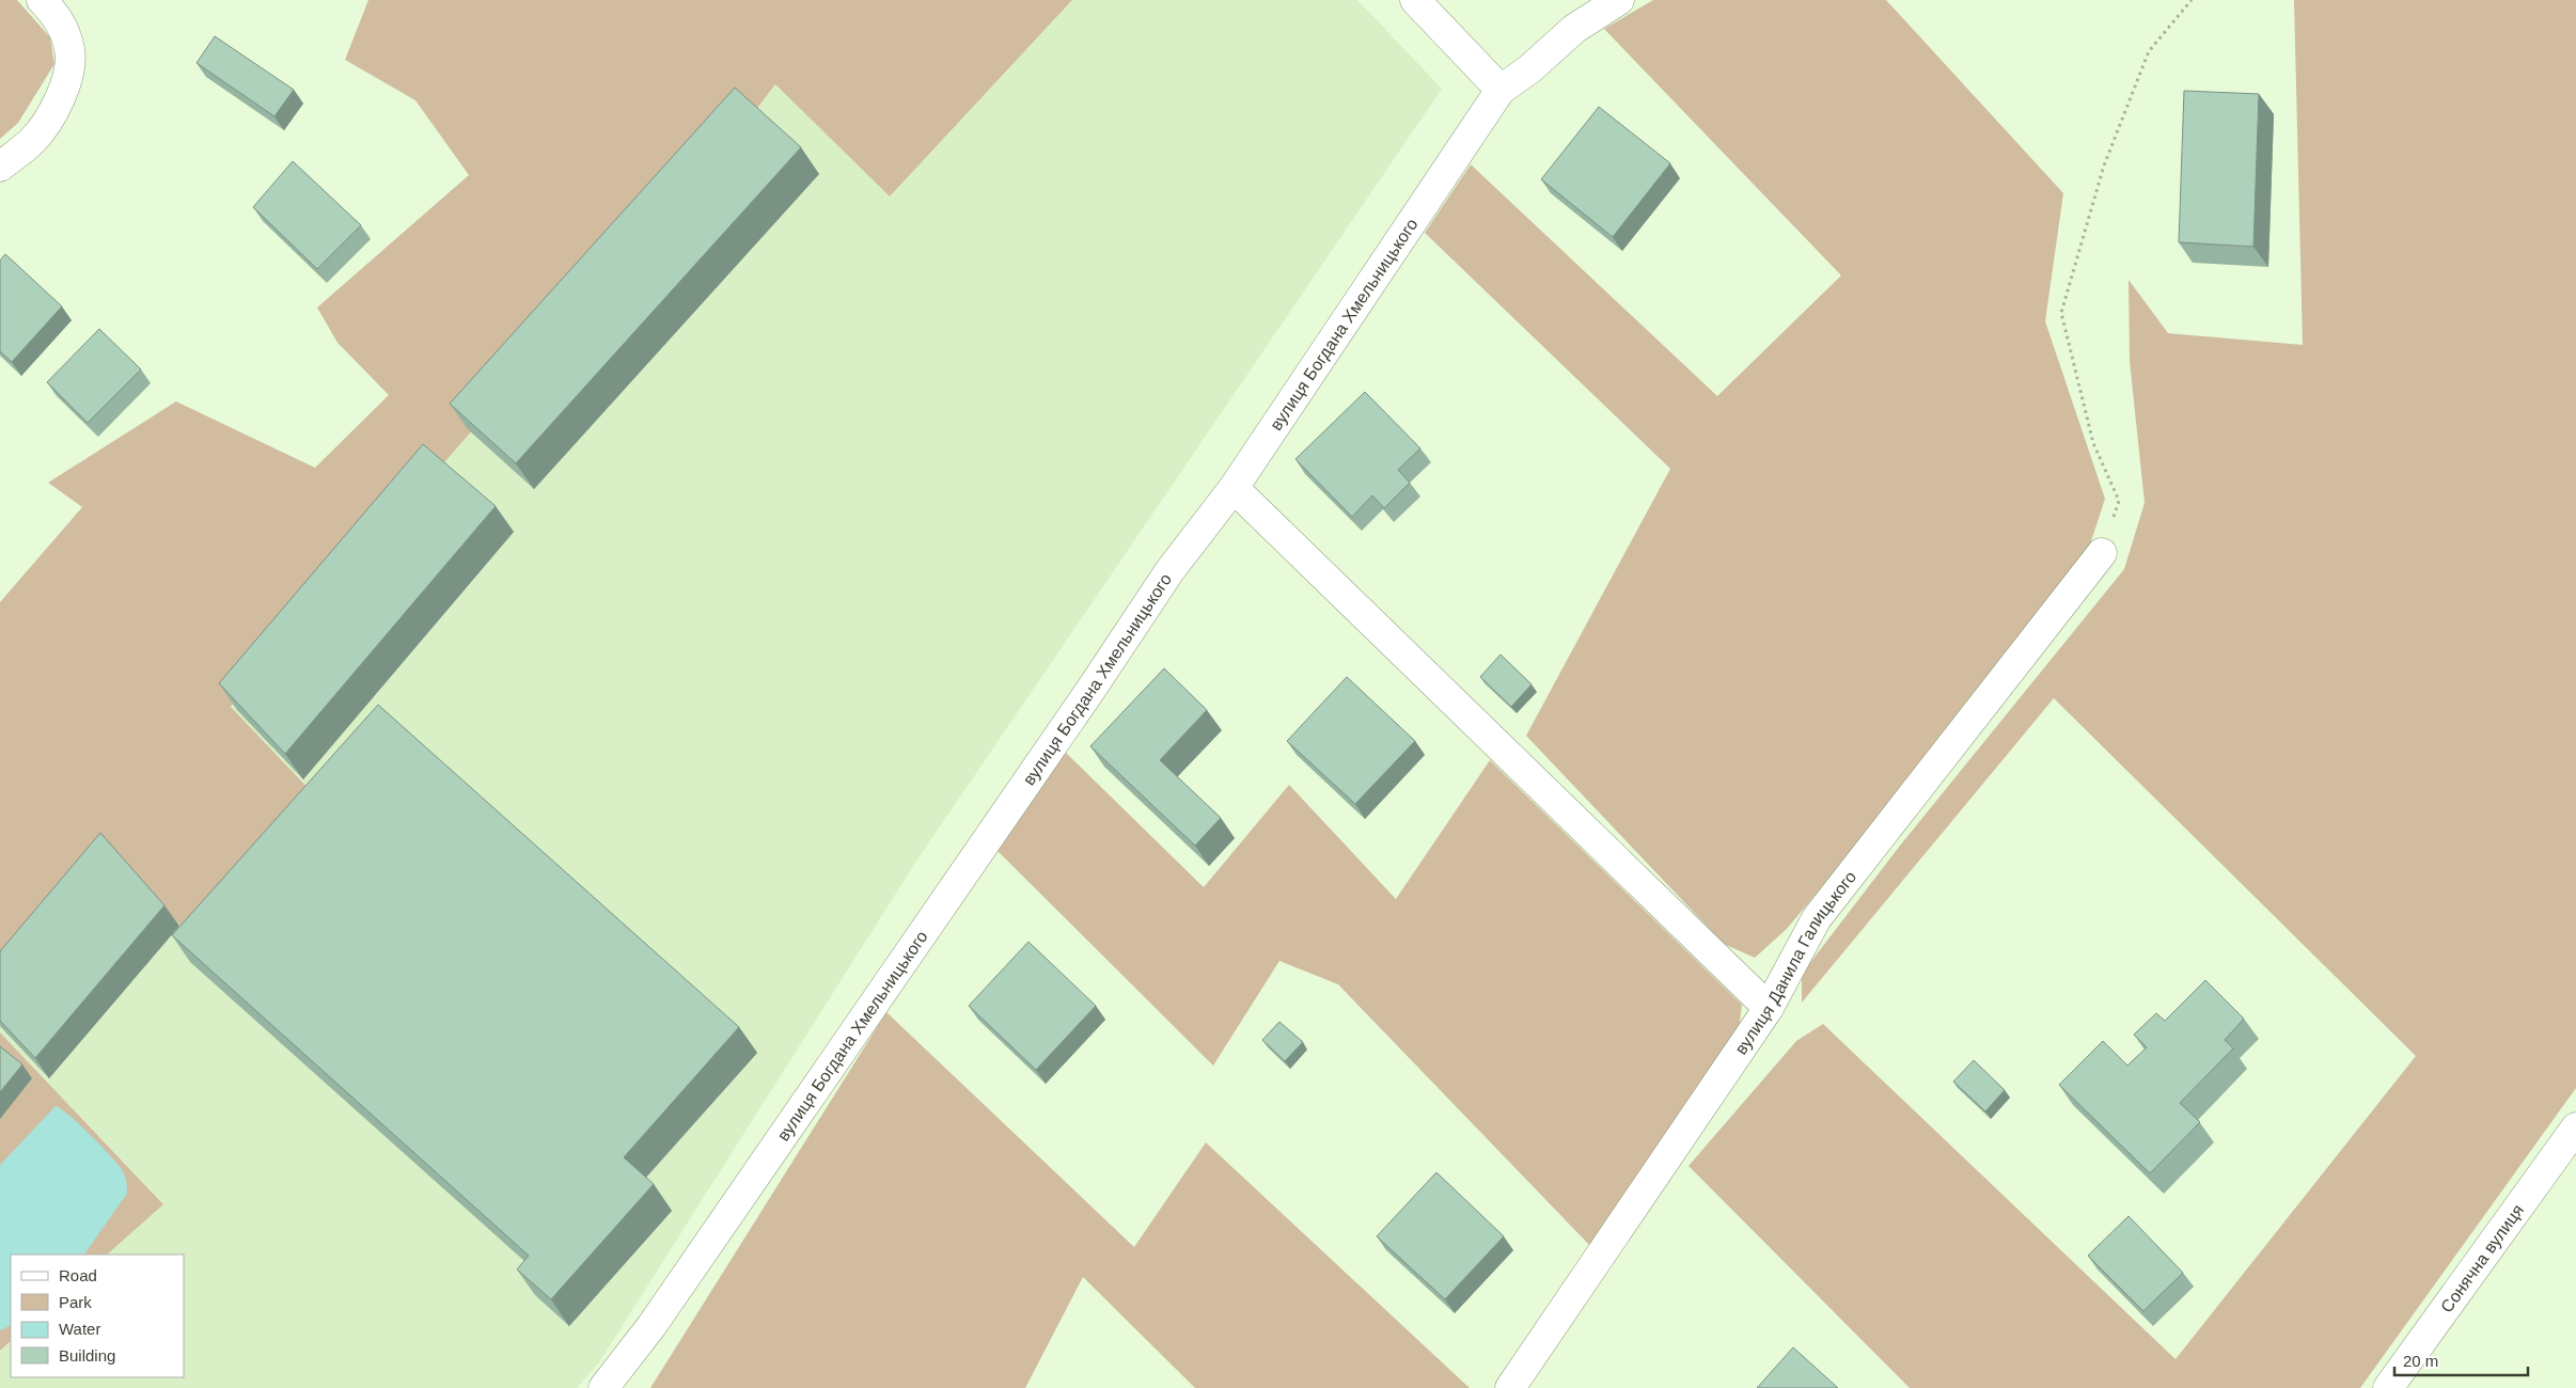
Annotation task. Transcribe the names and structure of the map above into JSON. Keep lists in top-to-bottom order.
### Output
{
  "streets": {
    "street": ["вулиця Богдана Хмельницького", "вулиця Данила Галицького", "Сонячна вулиця"]
  },
  "legend": [
    "Road",
    "Park",
    "Water",
    "Building"
  ],
  "scale_bar": "20 m"
}
